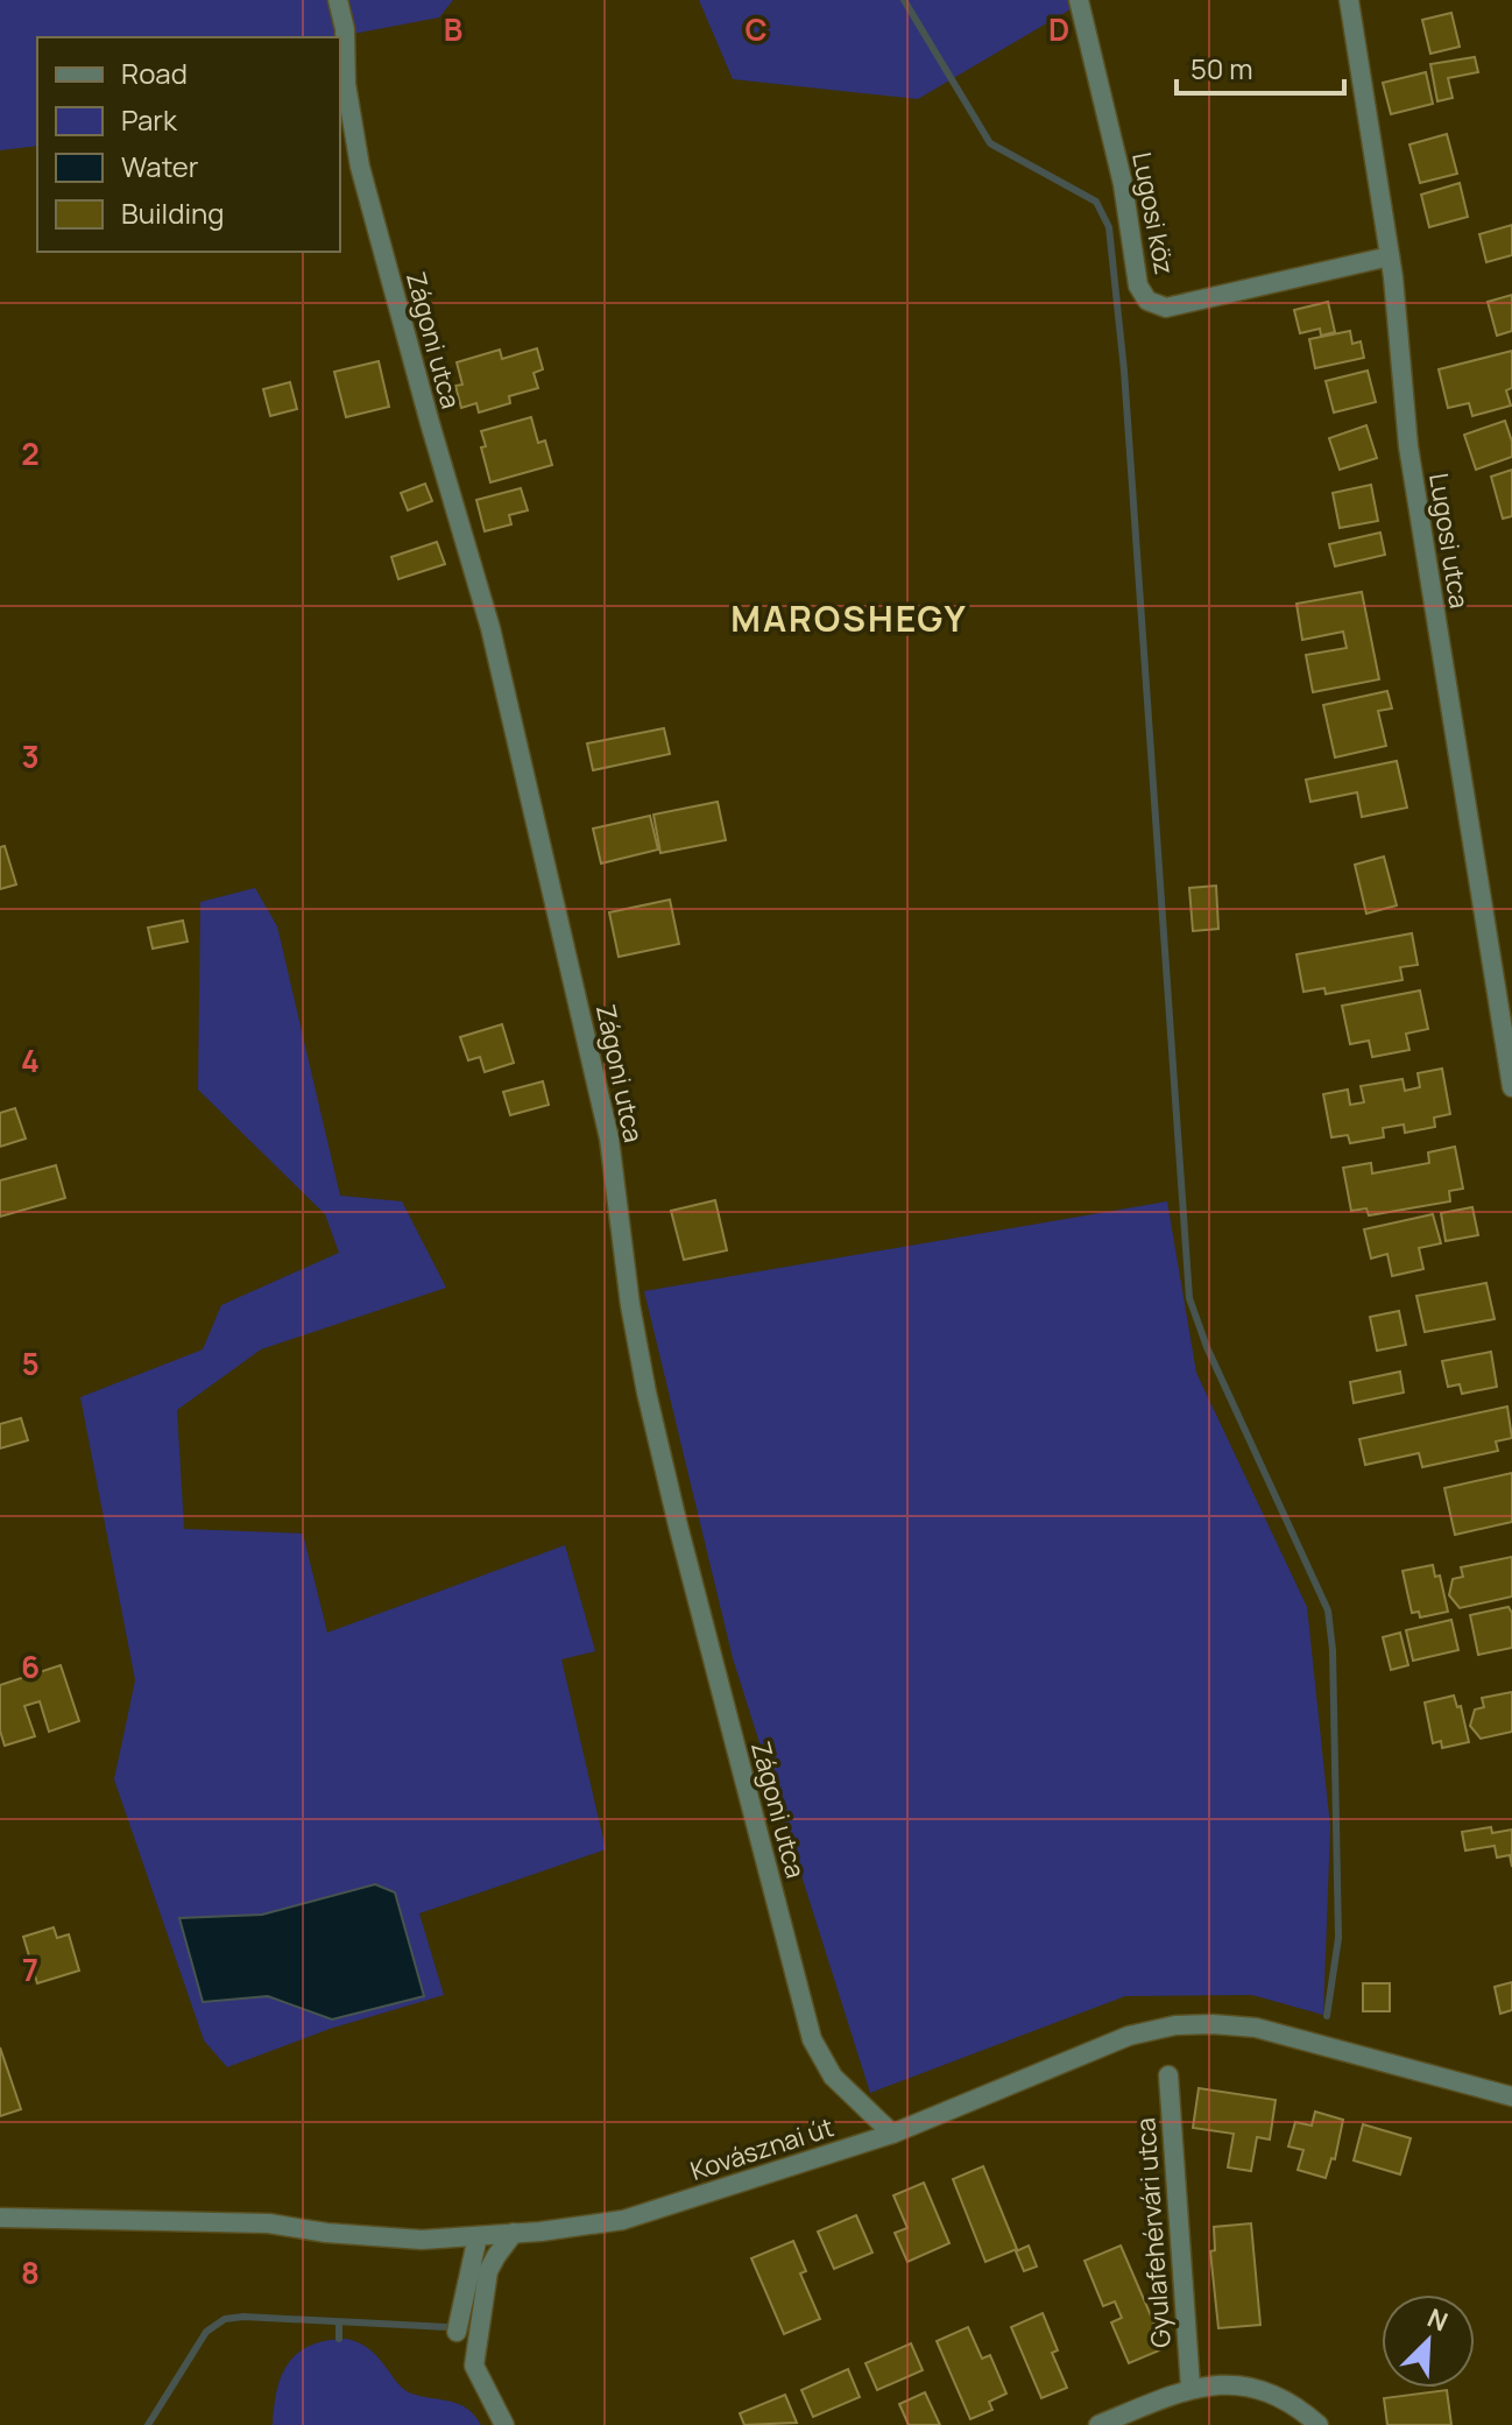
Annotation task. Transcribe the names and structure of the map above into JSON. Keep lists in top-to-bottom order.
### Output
{
  "streets": {
    "street": [
      "Lugosi köz",
      "Zágoni utca",
      "Lugosi utca",
      "Kovásznai út",
      "Gyulafehérvári utca"
    ]
  },
  "crossings": [
    ["Lugosi köz", "Lugosi utca"],
    ["Zágoni utca", "Kovásznai út"]
  ],
  "districts": ["MAROSHEGY"],
  "legend": [
    "Road",
    "Park",
    "Water",
    "Building"
  ],
  "scale_bar": "50 m",
  "north": "top right",
  "grid": {
    "columns": ["B", "C", "D"],
    "rows": [
      "2",
      "3",
      "4",
      "5",
      "6",
      "7",
      "8"
    ]
  }
}
